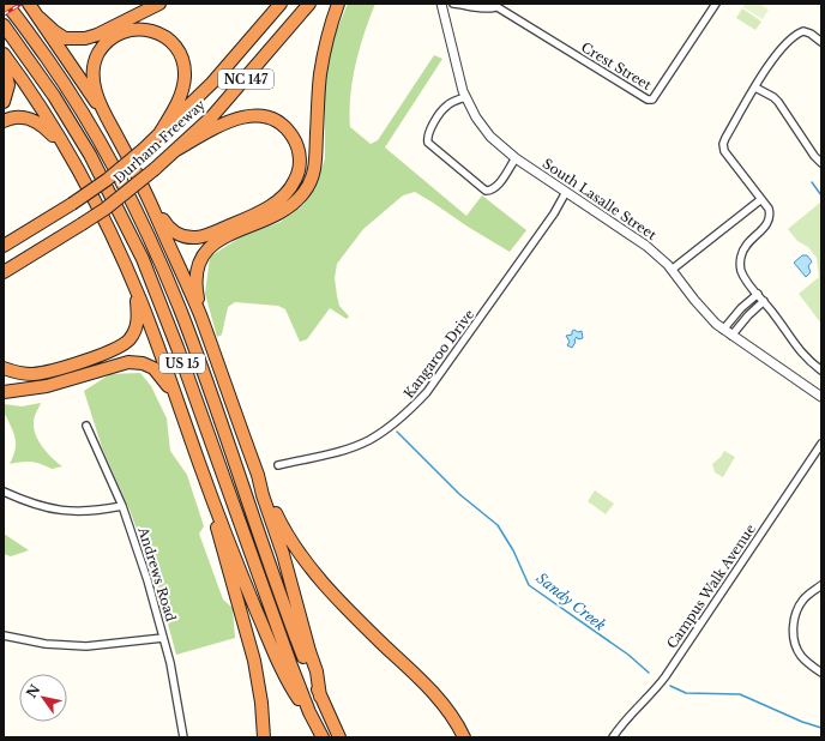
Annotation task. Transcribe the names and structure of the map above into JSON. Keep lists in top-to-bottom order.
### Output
{
  "streets": {
    "highway": ["NC 147", "Durham Freeway", "US 15"],
    "street": [
      "Crest Street",
      "South Lasalle Street",
      "Kangaroo Drive",
      "Andrews Road",
      "Campus Walk Avenue"
    ]
  },
  "crossings": [
    ["Crest Street", "South Lasalle Street"],
    ["South Lasalle Street", "Kangaroo Drive"]
  ],
  "water": ["Sandy Creek"],
  "north": "top left"
}
